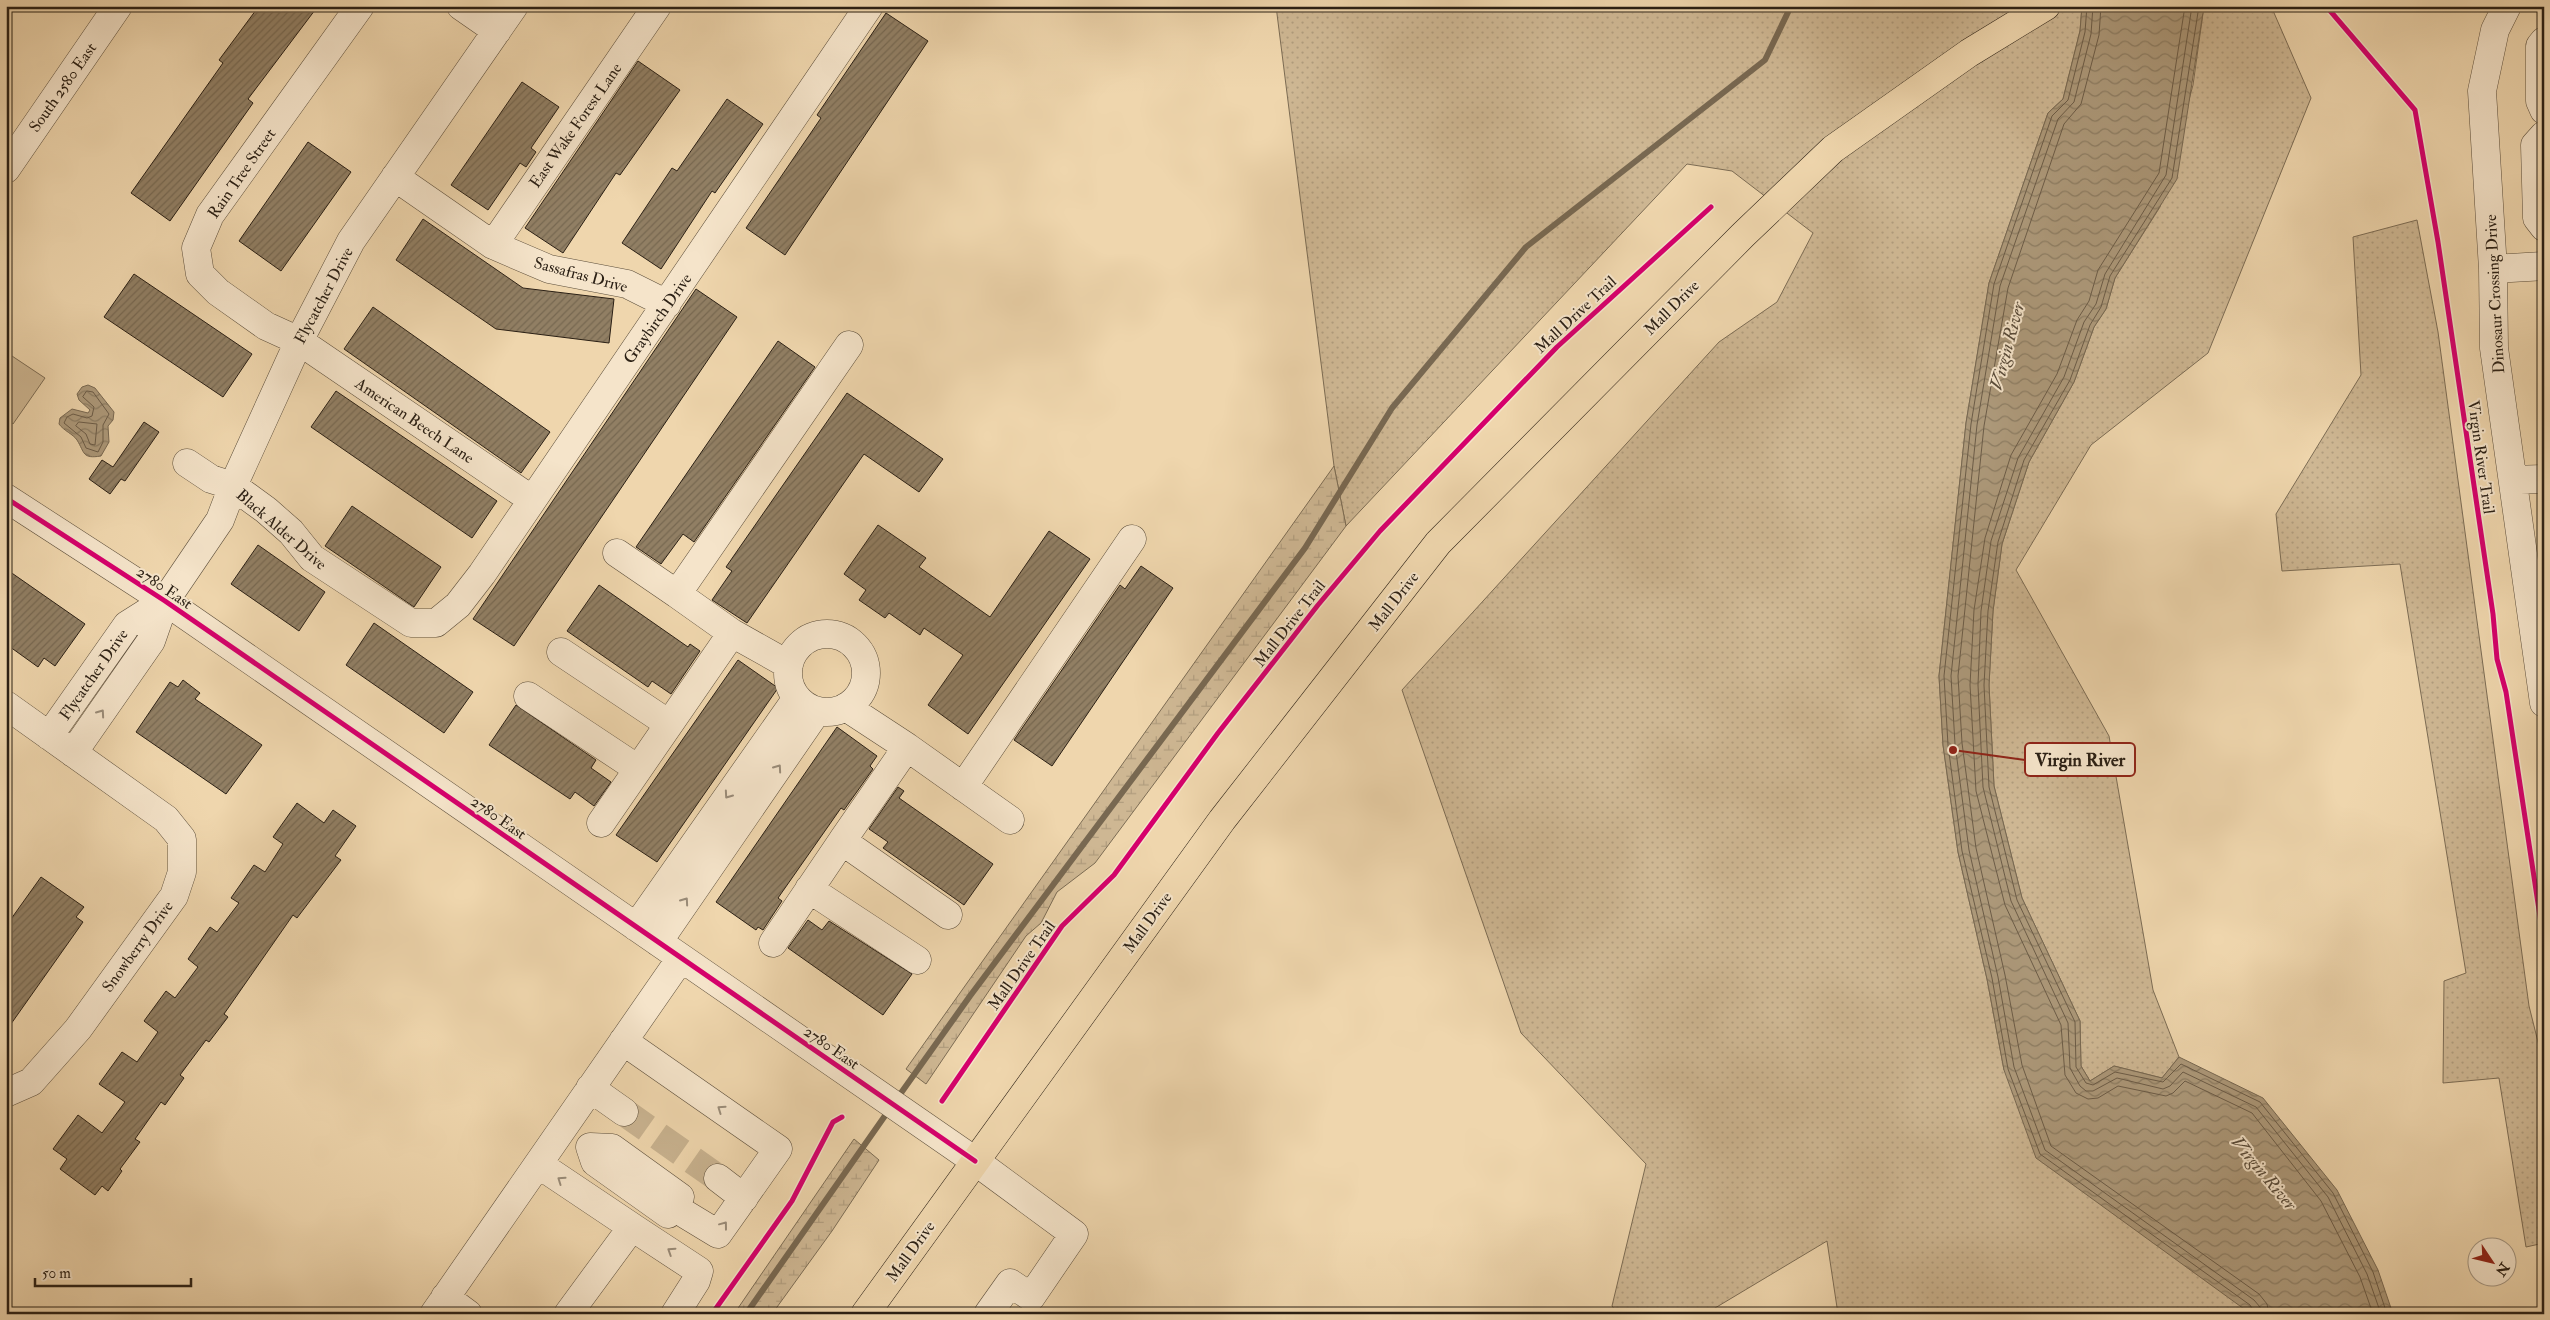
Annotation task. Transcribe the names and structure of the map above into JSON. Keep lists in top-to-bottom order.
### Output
{
  "streets": {
    "main road": ["Mall Drive"],
    "street": [
      "South 2580 East",
      "East Wake Forest Lane",
      "Rain Tree Street",
      "Sassafras Drive",
      "Dinosaur Crossing Drive",
      "Flycatcher Drive",
      "Graybirch Drive",
      "American Beech Lane",
      "Black Alder Drive",
      "2780 East",
      "Snowberry Drive"
    ],
    "cycle path": ["Mall Drive Trail", "Virgin River Trail"]
  },
  "crossings": [
    ["East Wake Forest Lane", "Sassafras Drive"],
    ["Rain Tree Street", "Flycatcher Drive"],
    ["Rain Tree Street", "American Beech Lane"],
    ["Sassafras Drive", "Flycatcher Drive"],
    ["Sassafras Drive", "Graybirch Drive"],
    ["Flycatcher Drive", "American Beech Lane"],
    ["Flycatcher Drive", "Black Alder Drive"],
    ["Flycatcher Drive", "2780 East"],
    ["Flycatcher Drive", "Snowberry Drive"],
    ["Mall Drive", "2780 East"],
    ["Graybirch Drive", "American Beech Lane"],
    ["Graybirch Drive", "Black Alder Drive"]
  ],
  "water": ["Virgin River"],
  "places": ["Virgin River"],
  "scale_bar": "50 m",
  "north": "bottom right"
}
